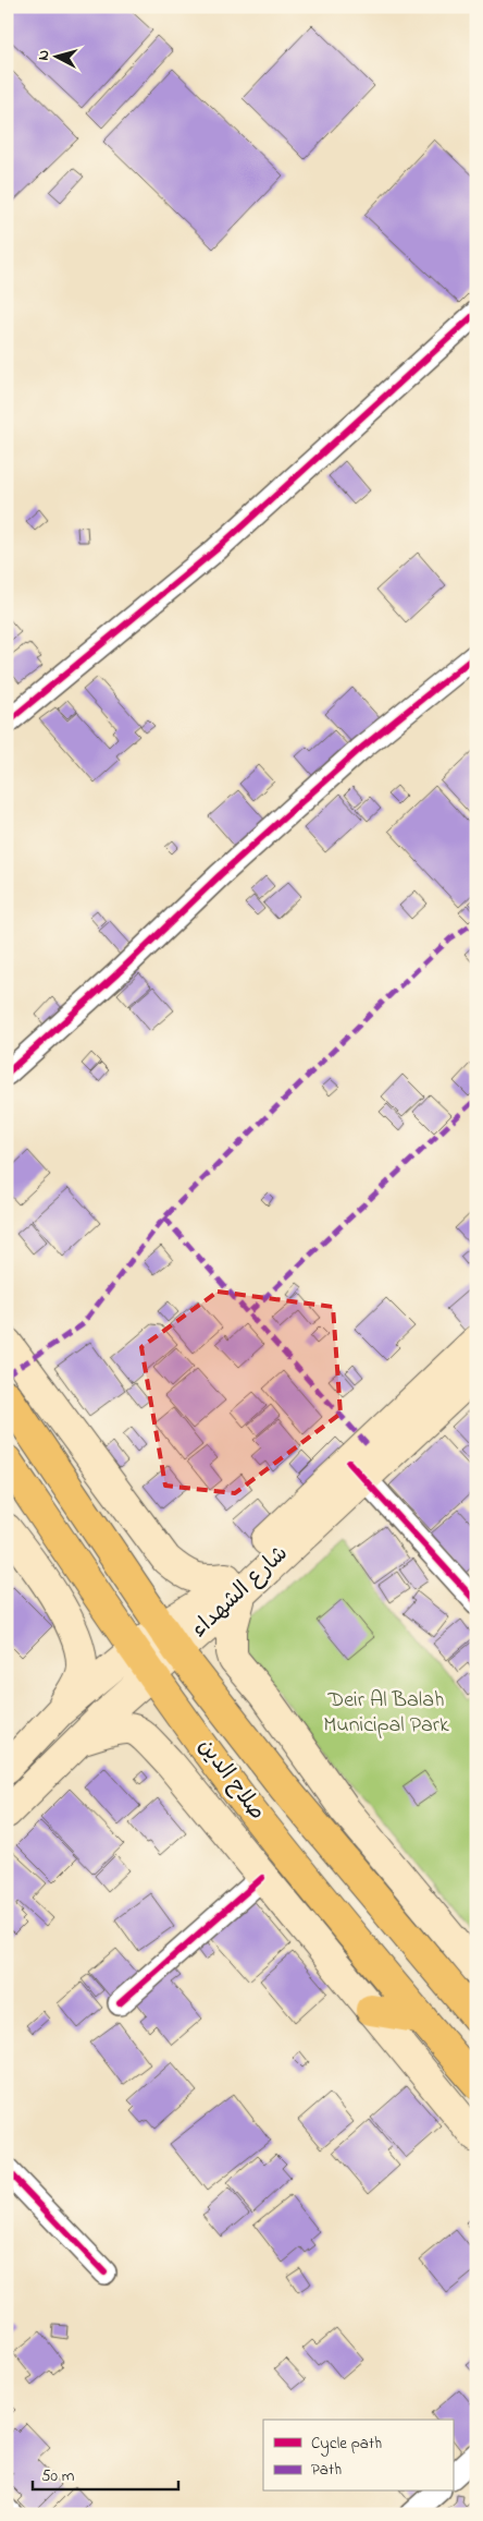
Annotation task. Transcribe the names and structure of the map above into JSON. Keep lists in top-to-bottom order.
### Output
{
  "streets": {
    "highway": ["صلاح الدين"],
    "main road": ["شارع الشهداء"]
  },
  "crossings": [
    ["شارع الشهداء", "صلاح الدين"]
  ],
  "parks": ["Deir Al Balah Municipal Park"],
  "legend": ["Cycle path", "Path"],
  "scale_bar": "50 m",
  "north": "left"
}
